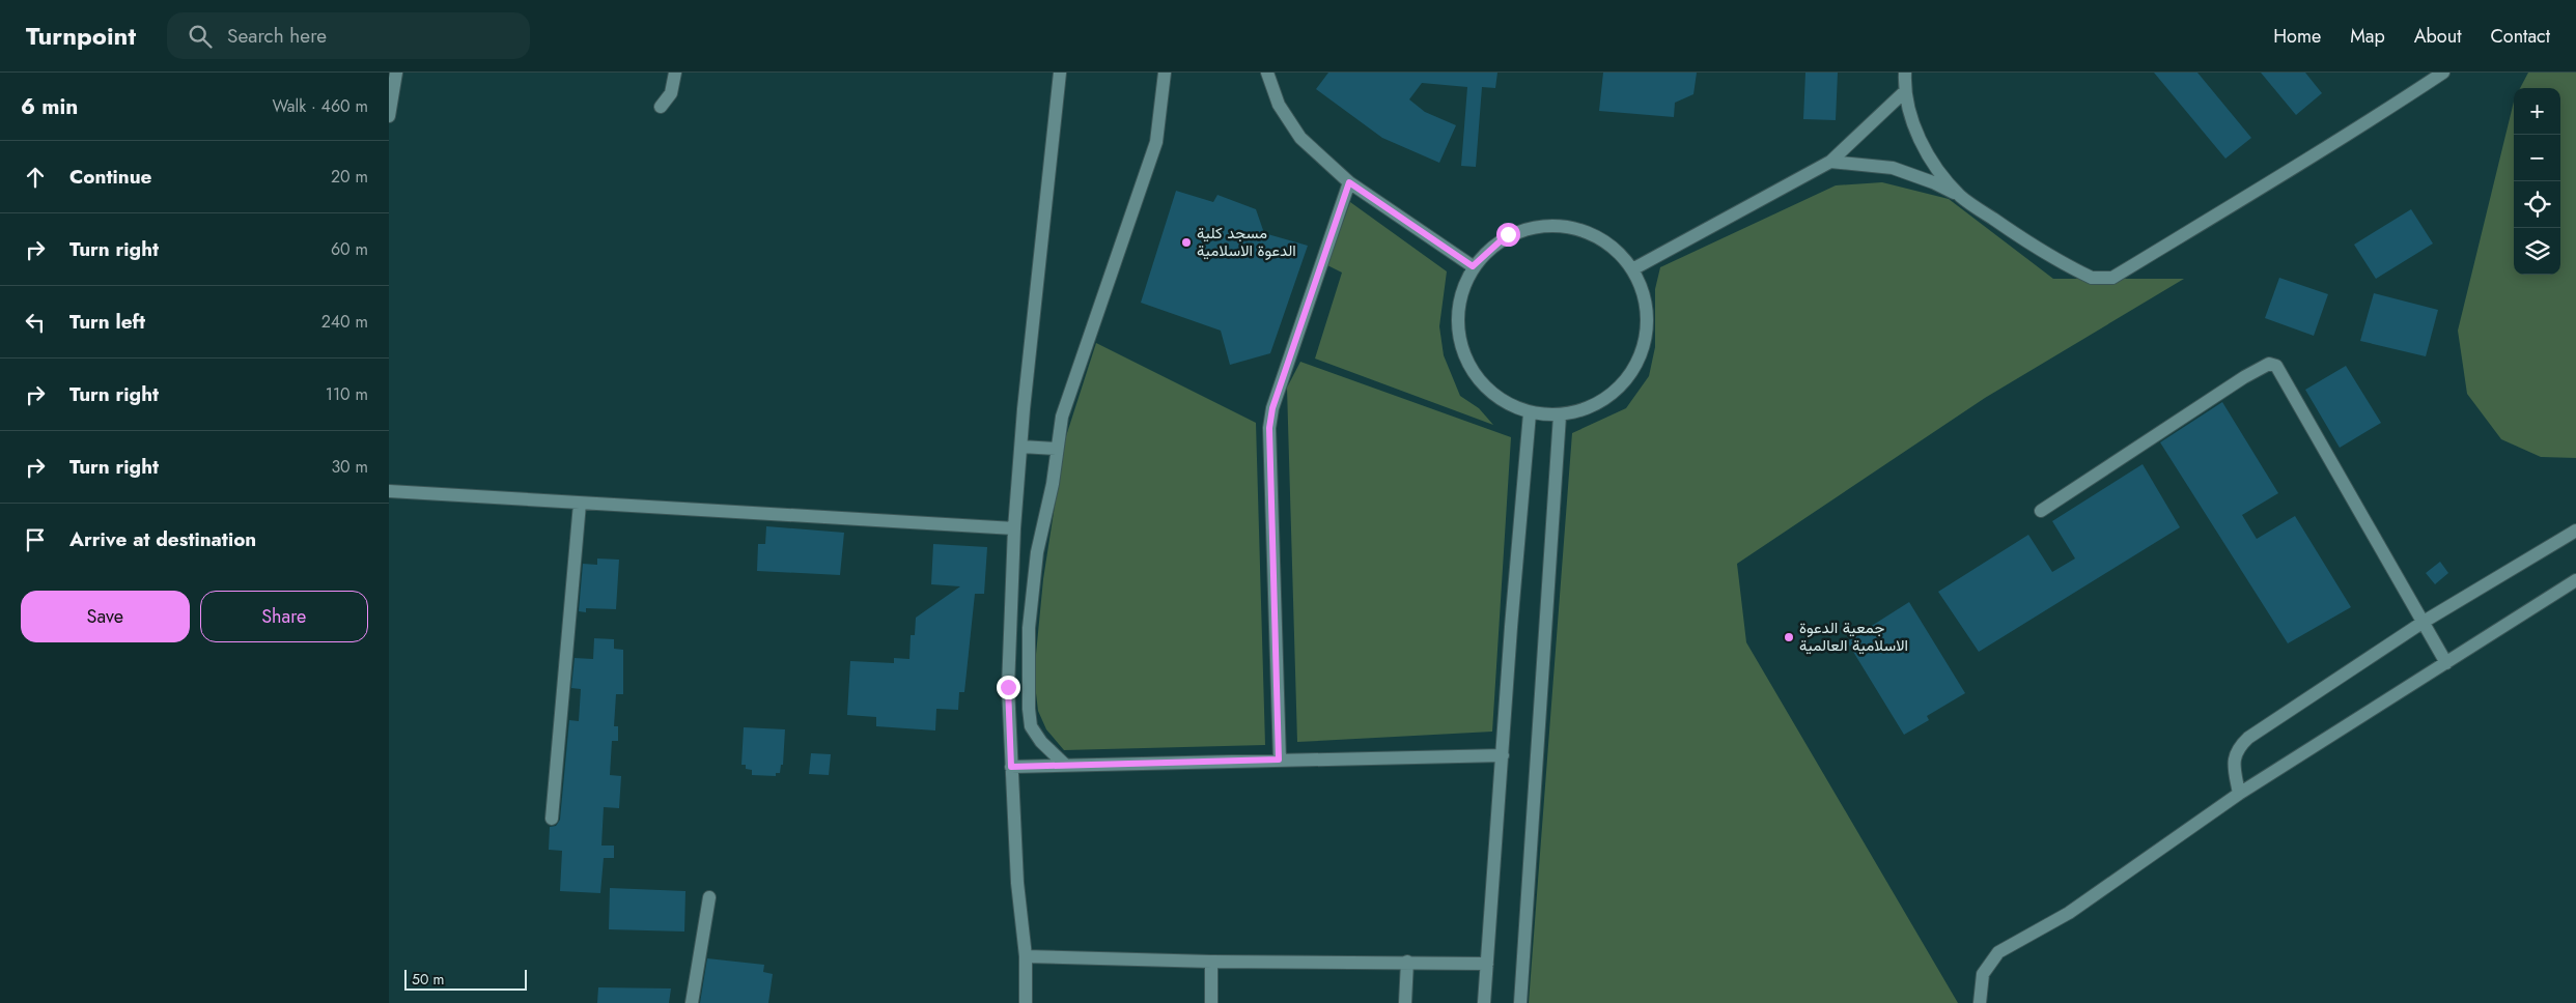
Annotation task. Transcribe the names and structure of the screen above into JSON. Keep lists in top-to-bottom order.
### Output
{
  "places": ["مسجد كلية الدعوة الاسلامية", "جمعية الدعوة الاسلامية العالمية"],
  "scale_bar": "50 m",
  "page": {
    "header": "Turnpoint",
    "search": "Search here",
    "nav": [
      "Home",
      "Map",
      "About",
      "Contact"
    ],
    "heading": ["6 min", "Walk · 460 m"],
    "map_buttons": ["+", "−"],
    "list": [
      ["Continue", "20 m"],
      ["Turn right", "60 m"],
      ["Turn left", "240 m"],
      ["Turn right", "110 m"],
      ["Turn right", "30 m"],
      "Arrive at destination"
    ],
    "buttons": ["Save", "Share"],
    "scale": "50 m"
  }
}
